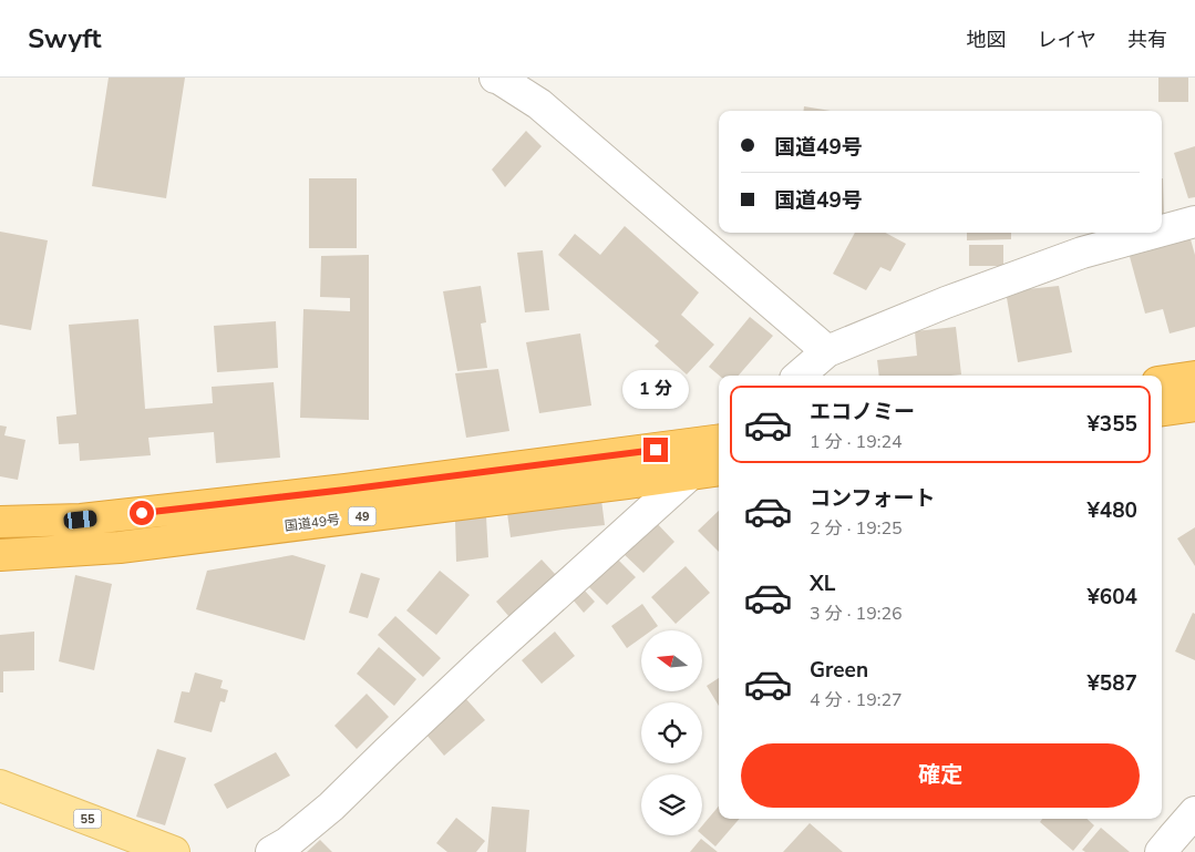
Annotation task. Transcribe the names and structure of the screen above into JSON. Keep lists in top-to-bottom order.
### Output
{
  "streets": {
    "highway": ["49", "国道49号"],
    "main road": ["55"]
  },
  "north": "left",
  "page": {
    "header": "Swyft",
    "nav": ["地図", "レイヤ", "共有"],
    "banner": ["国道49号", "国道49号"],
    "bubble": "1 分",
    "list": [
      {
        "name": "エコノミー",
        "note": "1 分 · 19:24",
        "value": "¥355"
      },
      {
        "name": "コンフォート",
        "note": "2 分 · 19:25",
        "value": "¥480"
      },
      {
        "name": "XL",
        "note": "3 分 · 19:26",
        "value": "¥604"
      },
      {
        "name": "Green",
        "note": "4 分 · 19:27",
        "value": "¥587"
      }
    ],
    "buttons": "確定"
  }
}
